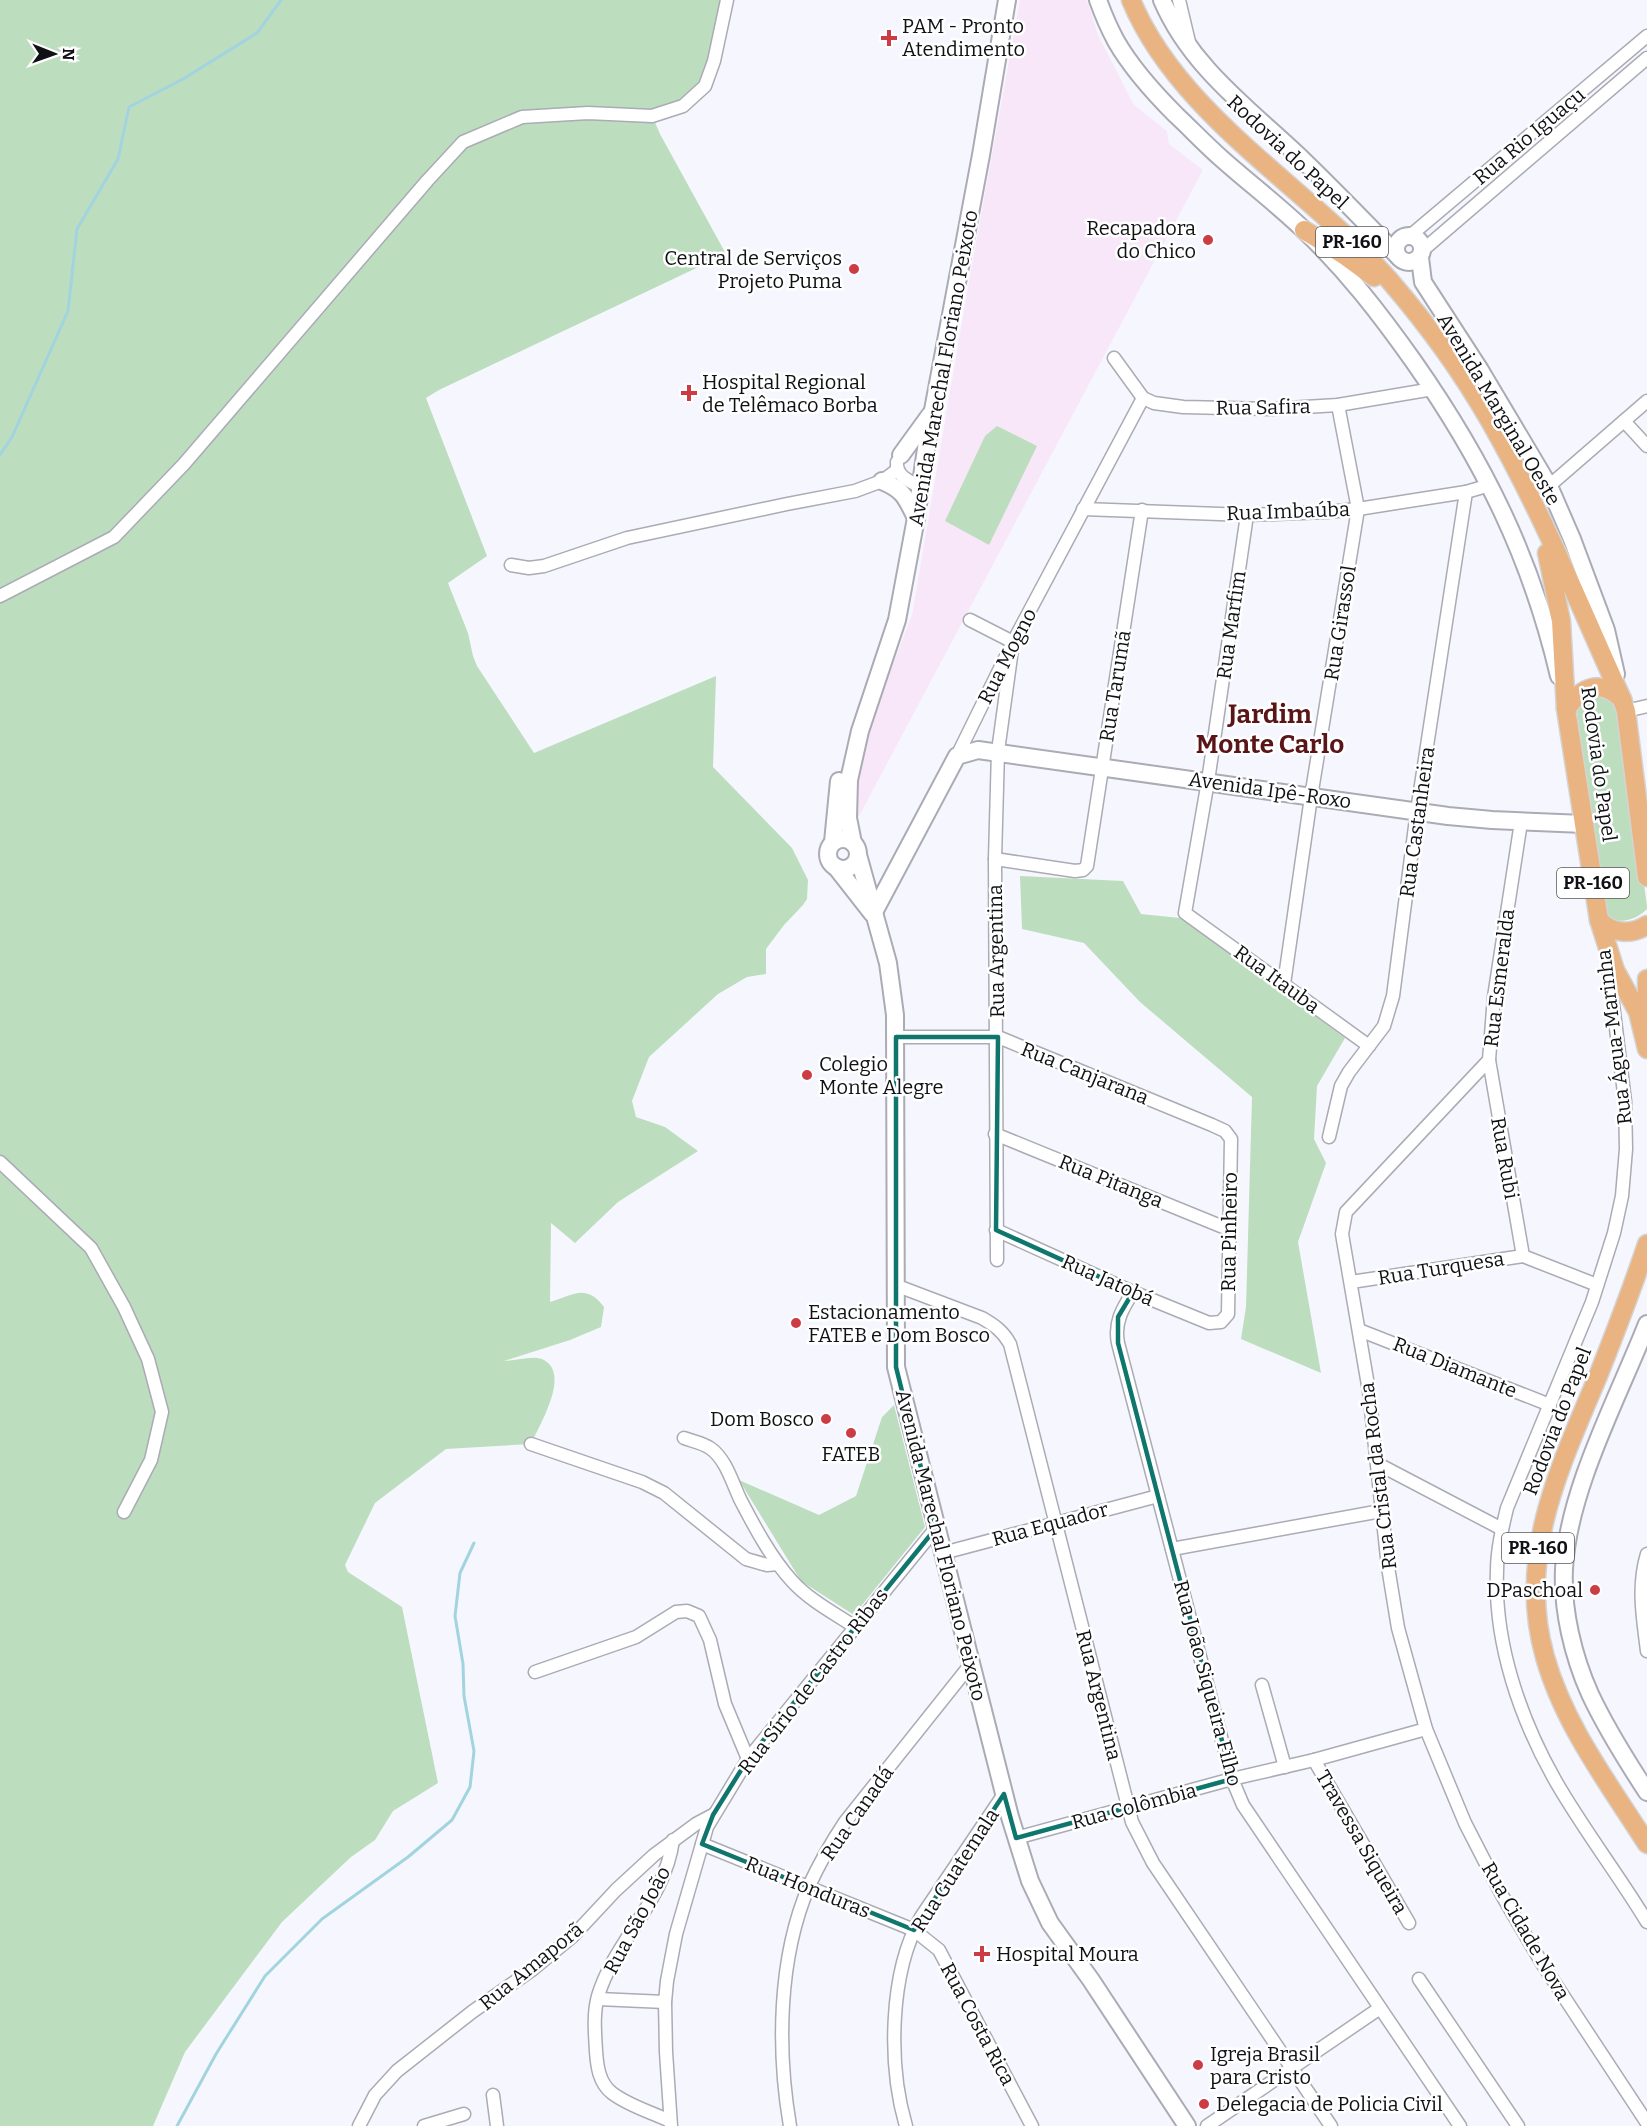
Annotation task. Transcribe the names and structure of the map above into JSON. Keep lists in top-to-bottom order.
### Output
{
  "streets": {
    "main road": [
      "Rodovia do Papel",
      "PR-160",
      "Avenida Marechal Floriano Peixoto",
      "Avenida Marginal Oeste",
      "Rua Mogno",
      "Avenida Ipê-Roxo"
    ],
    "street": [
      "Rua Rio Iguaçu",
      "Rua Safira",
      "Rua Imbaúba",
      "Rua Girassol",
      "Rua Marfim",
      "Rua Tarumã",
      "Rua Castanheira",
      "Rua Argentina",
      "Rua Esmeralda",
      "Rua Itauba",
      "Rua Água-Marinha",
      "Rua Canjarana",
      "Rua Rubi",
      "Rua Pitanga",
      "Rua Pinheiro",
      "Rua Turquesa",
      "Rua Jatobá",
      "Rua Diamante",
      "Rua Cristal da Rocha",
      "Rua Equador",
      "Rua Sírio de Castro Ribas",
      "Rua João Siqueira Filho",
      "Rua Colômbia",
      "Rua Canadá",
      "Travessa Siqueira",
      "Rua Guatemala",
      "Rua Honduras",
      "Rua São João",
      "Rua Cidade Nova",
      "Rua Amaporã",
      "Rua Costa Rica"
    ]
  },
  "crossings": [
    ["Rua Rio Iguaçu", "Avenida Marginal Oeste"],
    ["Rodovia do Papel", "Avenida Marginal Oeste"],
    ["Rodovia do Papel", "Avenida Ipê-Roxo"],
    ["Rodovia do Papel", "Rua Água-Marinha"],
    ["Avenida Marechal Floriano Peixoto", "Rua Mogno"],
    ["Avenida Marechal Floriano Peixoto", "Rua Argentina"],
    ["Avenida Marechal Floriano Peixoto", "Rua Canjarana"],
    ["Avenida Marechal Floriano Peixoto", "Rua Equador"],
    ["Avenida Marechal Floriano Peixoto", "Rua Sírio de Castro Ribas"],
    ["Avenida Marechal Floriano Peixoto", "Rua Colômbia"],
    ["Avenida Marechal Floriano Peixoto", "Rua Canadá"],
    ["Avenida Marechal Floriano Peixoto", "Rua Guatemala"],
    ["Rua Safira", "Rua Girassol"],
    ["Rua Safira", "Rua Mogno"],
    ["Rua Imbaúba", "Rua Girassol"],
    ["Rua Imbaúba", "Rua Marfim"],
    ["Rua Imbaúba", "Rua Mogno"],
    ["Rua Imbaúba", "Rua Tarumã"],
    ["Rua Imbaúba", "Rua Castanheira"],
    ["Rua Girassol", "Avenida Ipê-Roxo"],
    ["Rua Girassol", "Rua Itauba"],
    ["Rua Marfim", "Avenida Ipê-Roxo"],
    ["Rua Marfim", "Rua Itauba"],
    ["Rua Mogno", "Avenida Ipê-Roxo"],
    ["Rua Mogno", "Rua Argentina"],
    ["Rua Tarumã", "Avenida Ipê-Roxo"],
    ["Rua Tarumã", "Rua Argentina"],
    ["Avenida Ipê-Roxo", "Rua Castanheira"],
    ["Avenida Ipê-Roxo", "Rua Argentina"],
    ["Avenida Ipê-Roxo", "Rua Esmeralda"],
    ["Rua Castanheira", "Rua Itauba"],
    ["Rua Argentina", "Rua Canjarana"],
    ["Rua Argentina", "Rua Pitanga"],
    ["Rua Argentina", "Rua Jatobá"],
    ["Rua Argentina", "Rua Equador"],
    ["Rua Argentina", "Rua Colômbia"],
    ["Rua Esmeralda", "Rua Rubi"],
    ["Rua Esmeralda", "Rua Cristal da Rocha"],
    ["Rua Água-Marinha", "Rua Turquesa"],
    ["Rua Água-Marinha", "Rua Diamante"],
    ["Rua Canjarana", "Rua Pinheiro"],
    ["Rua Rubi", "Rua Turquesa"],
    ["Rua Pitanga", "Rua Pinheiro"],
    ["Rua Pinheiro", "Rua Jatobá"],
    ["Rua Turquesa", "Rua Cristal da Rocha"],
    ["Rua Jatobá", "Rua João Siqueira Filho"],
    ["Rua Diamante", "Rua Cristal da Rocha"],
    ["Rua Cristal da Rocha", "Rua Colômbia"],
    ["Rua Cristal da Rocha", "Rua Cidade Nova"],
    ["Rua Equador", "Rua João Siqueira Filho"],
    ["Rua Sírio de Castro Ribas", "Rua Honduras"],
    ["Rua Sírio de Castro Ribas", "Rua São João"],
    ["Rua Sírio de Castro Ribas", "Rua Amaporã"],
    ["Rua João Siqueira Filho", "Rua Colômbia"],
    ["Rua Colômbia", "Travessa Siqueira"],
    ["Rua Colômbia", "Rua Cidade Nova"],
    ["Rua Canadá", "Rua Honduras"],
    ["Rua Guatemala", "Rua Honduras"],
    ["Rua Guatemala", "Rua Costa Rica"],
    ["Rua Honduras", "Rua Costa Rica"],
    ["Rua São João", "Rua Amaporã"]
  ],
  "districts": ["Jardim Monte Carlo"],
  "places": {
    "health": ["PAM - Pronto Atendimento", "Hospital Regional de Telêmaco Borba", "Hospital Moura"],
    "other": [
      "Recapadora do Chico",
      "Central de Serviços Projeto Puma",
      "Colegio Monte Alegre",
      "Estacionamento FATEB e Dom Bosco",
      "Dom Bosco",
      "FATEB",
      "DPaschoal",
      "Igreja Brasil para Cristo",
      "Delegacia de Policia Civil"
    ]
  },
  "north": "right"
}
